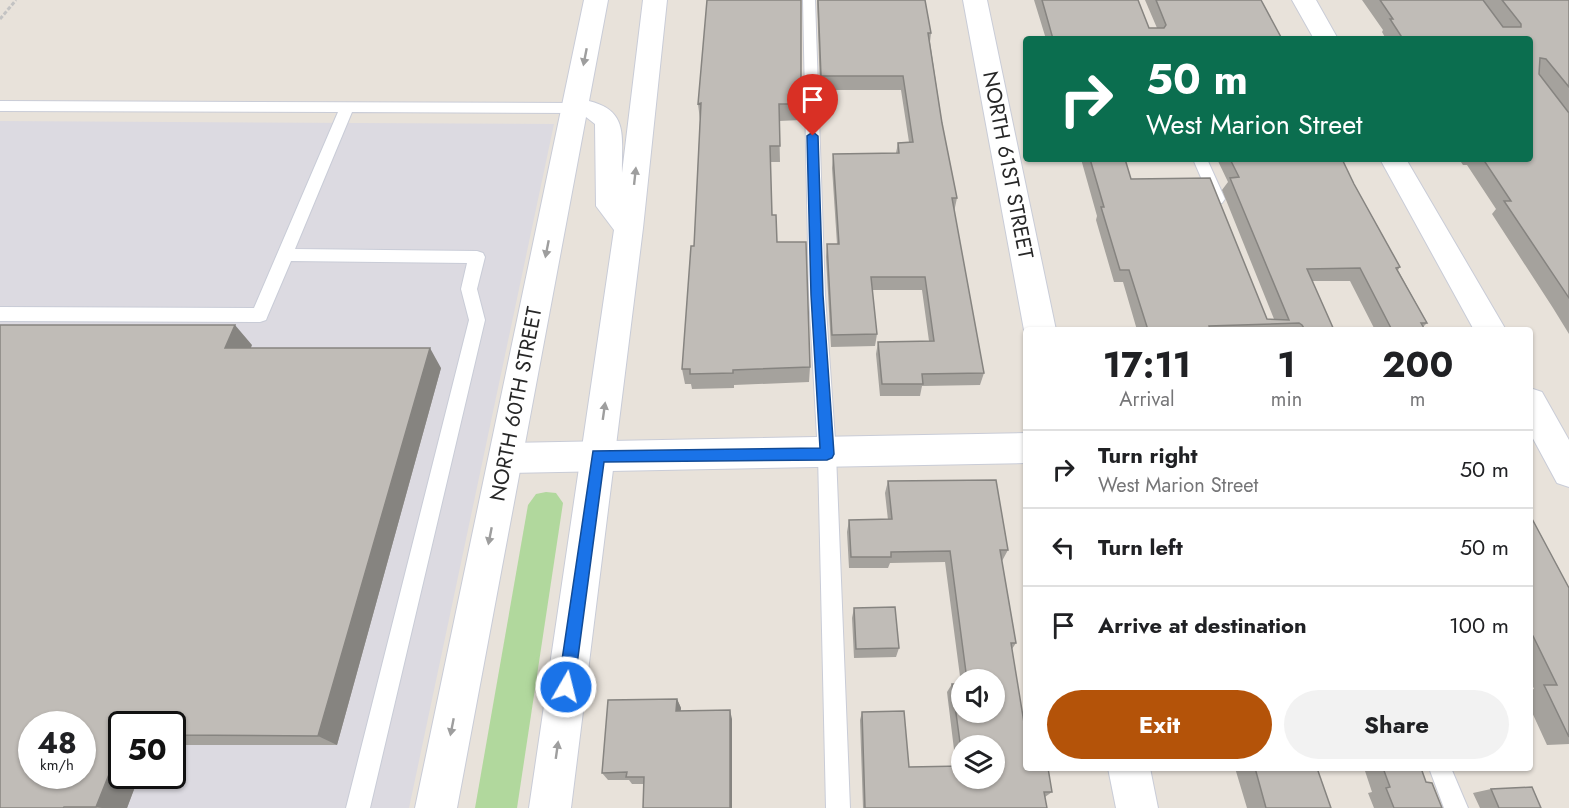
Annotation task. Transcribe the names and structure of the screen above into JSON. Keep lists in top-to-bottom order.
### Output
{
  "streets": {
    "main road": ["NORTH 61ST STREET", "NORTH 60TH STREET"]
  },
  "page": {
    "turn": ["50 m", "West Marion Street"],
    "eta": [
      "17:11",
      "Arrival",
      "1",
      "min",
      "200",
      "m"
    ],
    "list": [
      {
        "name": "Turn right",
        "note": "West Marion Street",
        "value": "50 m"
      },
      {
        "name": "Turn left",
        "value": "50 m"
      },
      {
        "name": "Arrive at destination",
        "value": "100 m"
      }
    ],
    "buttons": ["Exit", "Share"],
    "speed": "48 km/h",
    "limit": "50"
  }
}
